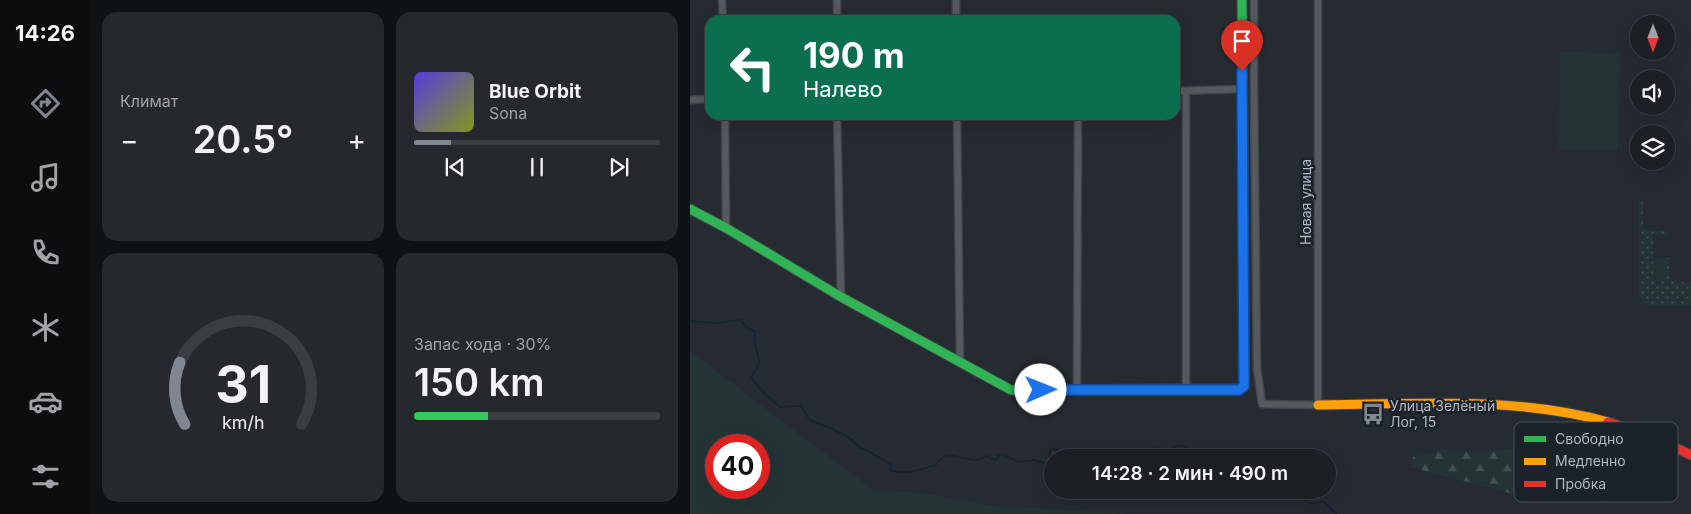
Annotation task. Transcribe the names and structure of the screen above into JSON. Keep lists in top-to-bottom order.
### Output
{
  "streets": {
    "street": ["Новая улица"]
  },
  "places": {
    "bus stop": ["Улица Зелёный Лог, 15"]
  },
  "legend": ["Свободно", "Медленно", "Пробка"],
  "north": "bottom",
  "page": {
    "tabs": "14:26",
    "tile": [
      "Климат",
      ["Запас хода · 30%", "150 km"]
    ],
    "turn": ["190 m", "Налево"],
    "song": ["Blue Orbit", "Sona"],
    "heat": ["−", "20.5°", "+"],
    "limit": "40",
    "trip": "14:28 · 2 мин · 490 m",
    "gauge": ["31", "km/h"]
  }
}
